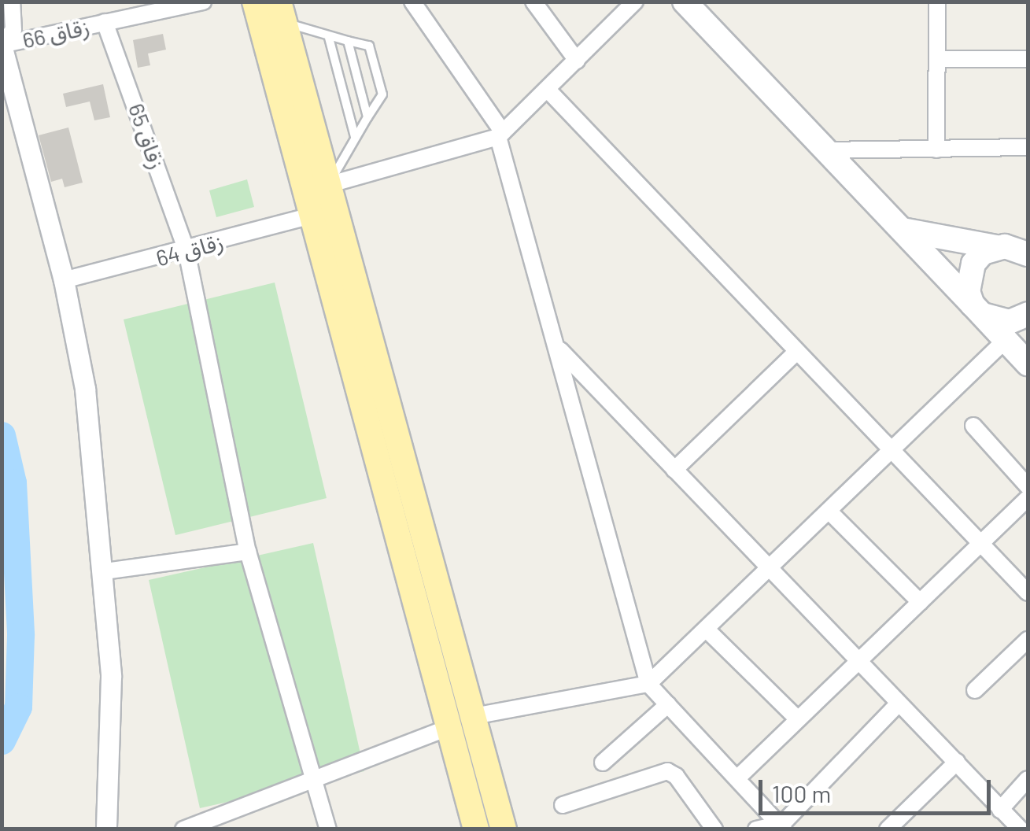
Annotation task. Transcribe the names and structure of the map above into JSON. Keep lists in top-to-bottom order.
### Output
{
  "streets": {
    "street": ["زقاق 66", "زقاق 65", "زقاق 64"]
  },
  "crossings": [
    ["زقاق 66", "زقاق 65"],
    ["زقاق 65", "زقاق 64"]
  ],
  "scale_bar": "100 m"
}
